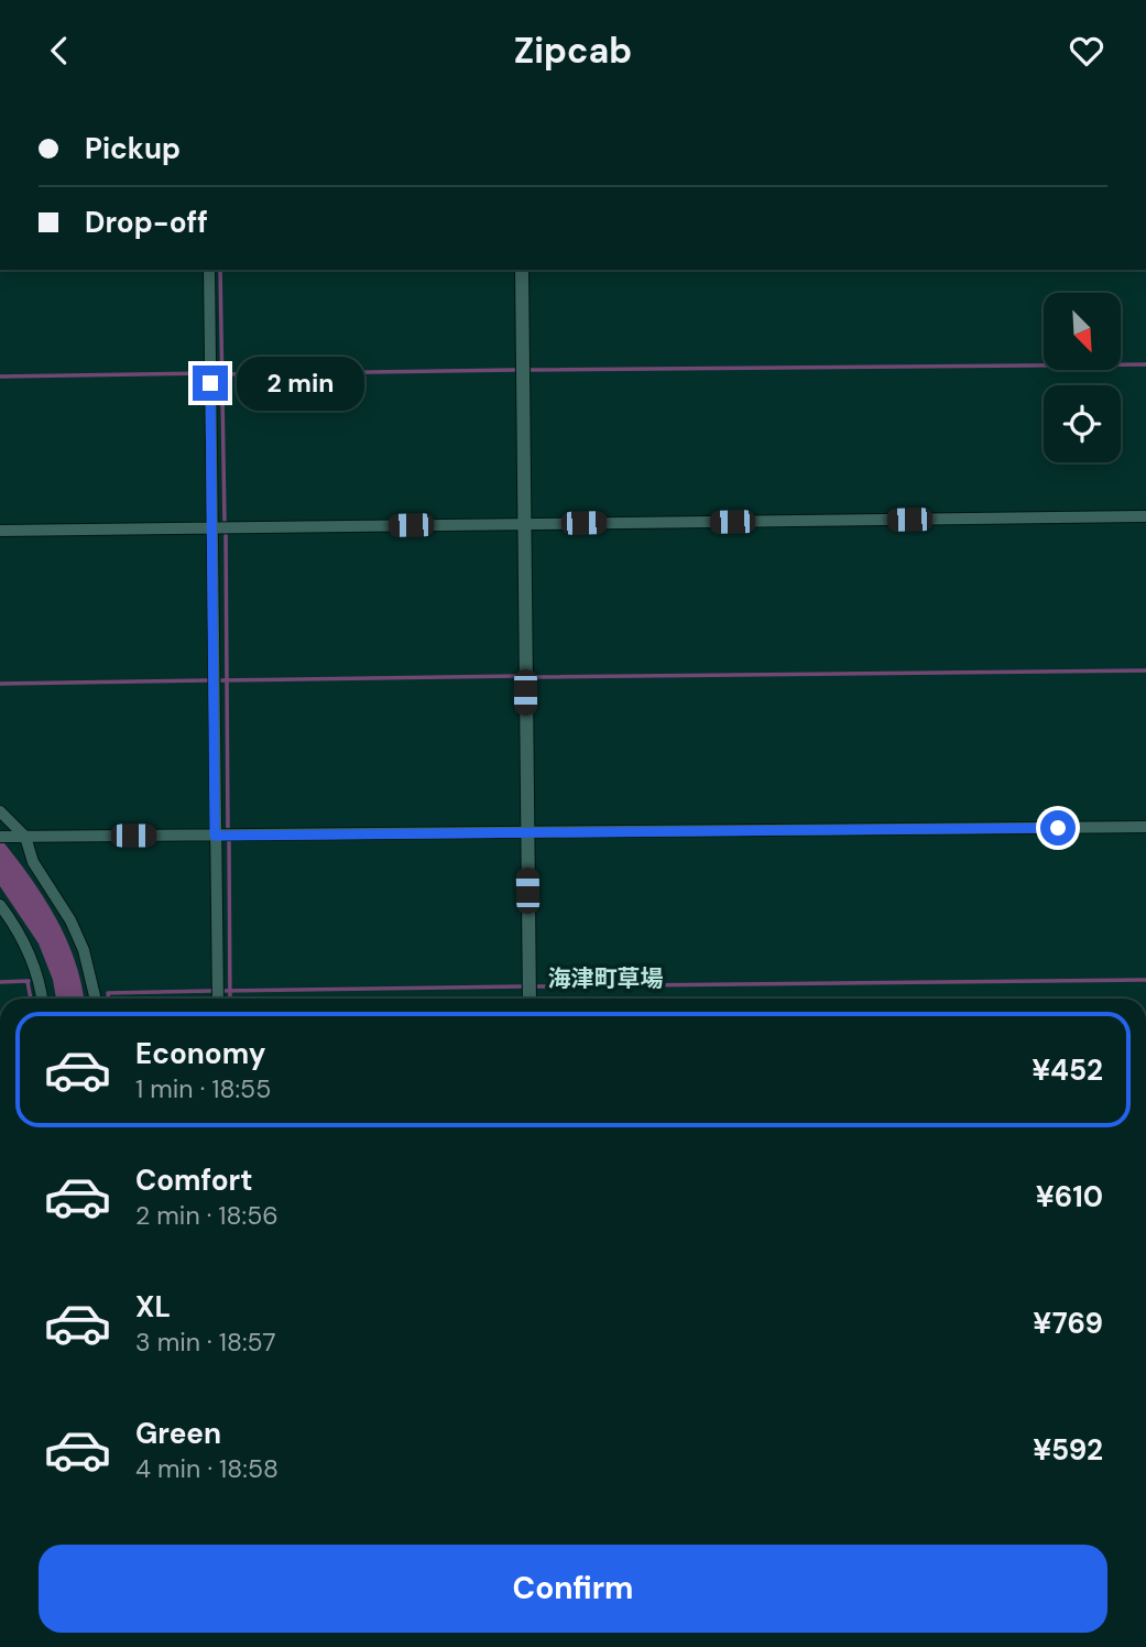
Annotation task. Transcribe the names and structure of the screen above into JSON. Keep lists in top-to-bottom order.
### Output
{
  "districts": ["海津町草場"],
  "north": "bottom right",
  "page": {
    "header": "Zipcab",
    "banner": ["Pickup", "Drop-off"],
    "bubble": "2 min",
    "list": [
      {
        "name": "Economy",
        "note": "1 min · 18:55",
        "value": "¥452"
      },
      {
        "name": "Comfort",
        "note": "2 min · 18:56",
        "value": "¥610"
      },
      {
        "name": "XL",
        "note": "3 min · 18:57",
        "value": "¥769"
      },
      {
        "name": "Green",
        "note": "4 min · 18:58",
        "value": "¥592"
      }
    ],
    "buttons": "Confirm"
  }
}
